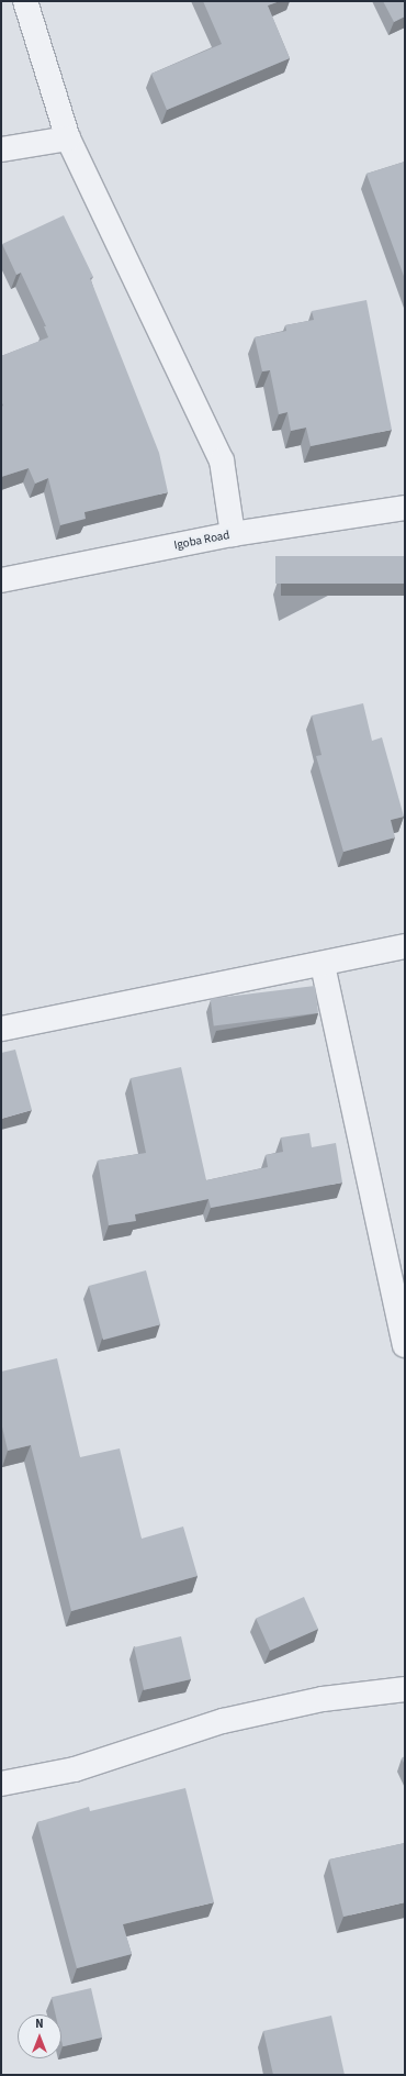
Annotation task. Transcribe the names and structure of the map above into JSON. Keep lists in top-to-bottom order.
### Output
{
  "streets": {
    "street": ["Igoba Road"]
  },
  "north": "top"
}
